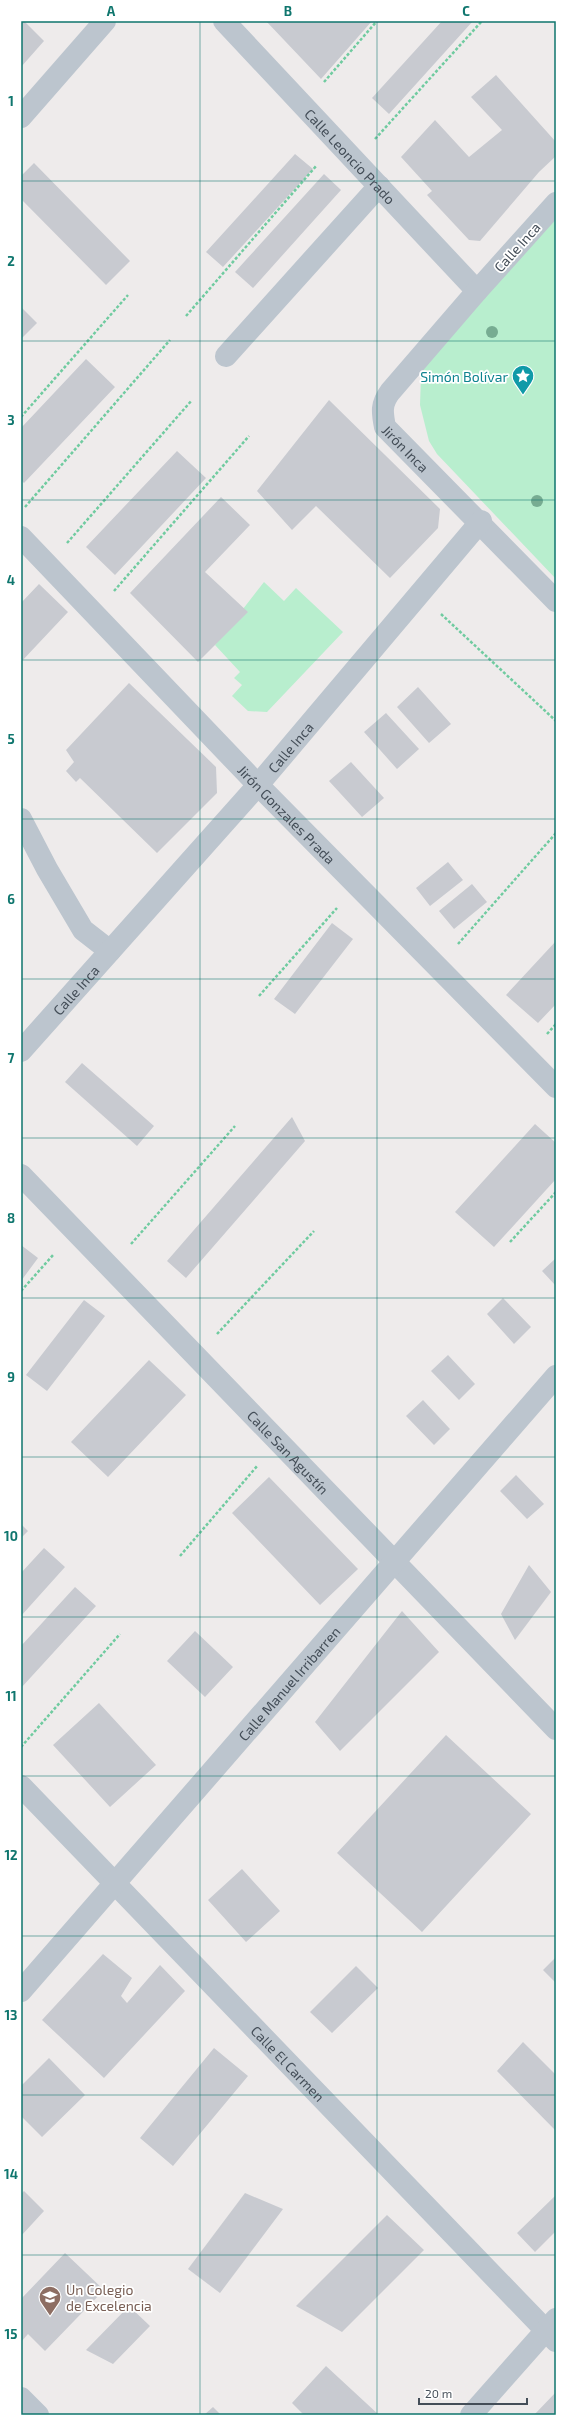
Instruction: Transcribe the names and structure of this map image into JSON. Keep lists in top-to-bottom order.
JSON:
{
  "streets": {
    "street": [
      "Calle Leoncio Prado",
      "Calle Inca",
      "Jirón Inca",
      "Jirón Gonzales Prada",
      "Calle San Agustín",
      "Calle Manuel Irribarren",
      "Calle El Carmen"
    ]
  },
  "crossings": [
    ["Calle Leoncio Prado", "Calle Inca"],
    ["Calle Leoncio Prado", "Jirón Inca"],
    ["Calle Inca", "Jirón Inca"],
    ["Calle Inca", "Jirón Gonzales Prada"],
    ["Calle San Agustín", "Calle Manuel Irribarren"],
    ["Calle Manuel Irribarren", "Calle El Carmen"]
  ],
  "places": {
    "place": ["Simón Bolívar"],
    "school or university": ["Un Colegio de Excelencia"]
  },
  "scale_bar": "20 m",
  "grid": {
    "columns": ["A", "B", "C"],
    "rows": [
      "1",
      "2",
      "3",
      "4",
      "5",
      "6",
      "7",
      "8",
      "9",
      "10",
      "11",
      "12",
      "13",
      "14",
      "15"
    ]
  }
}
